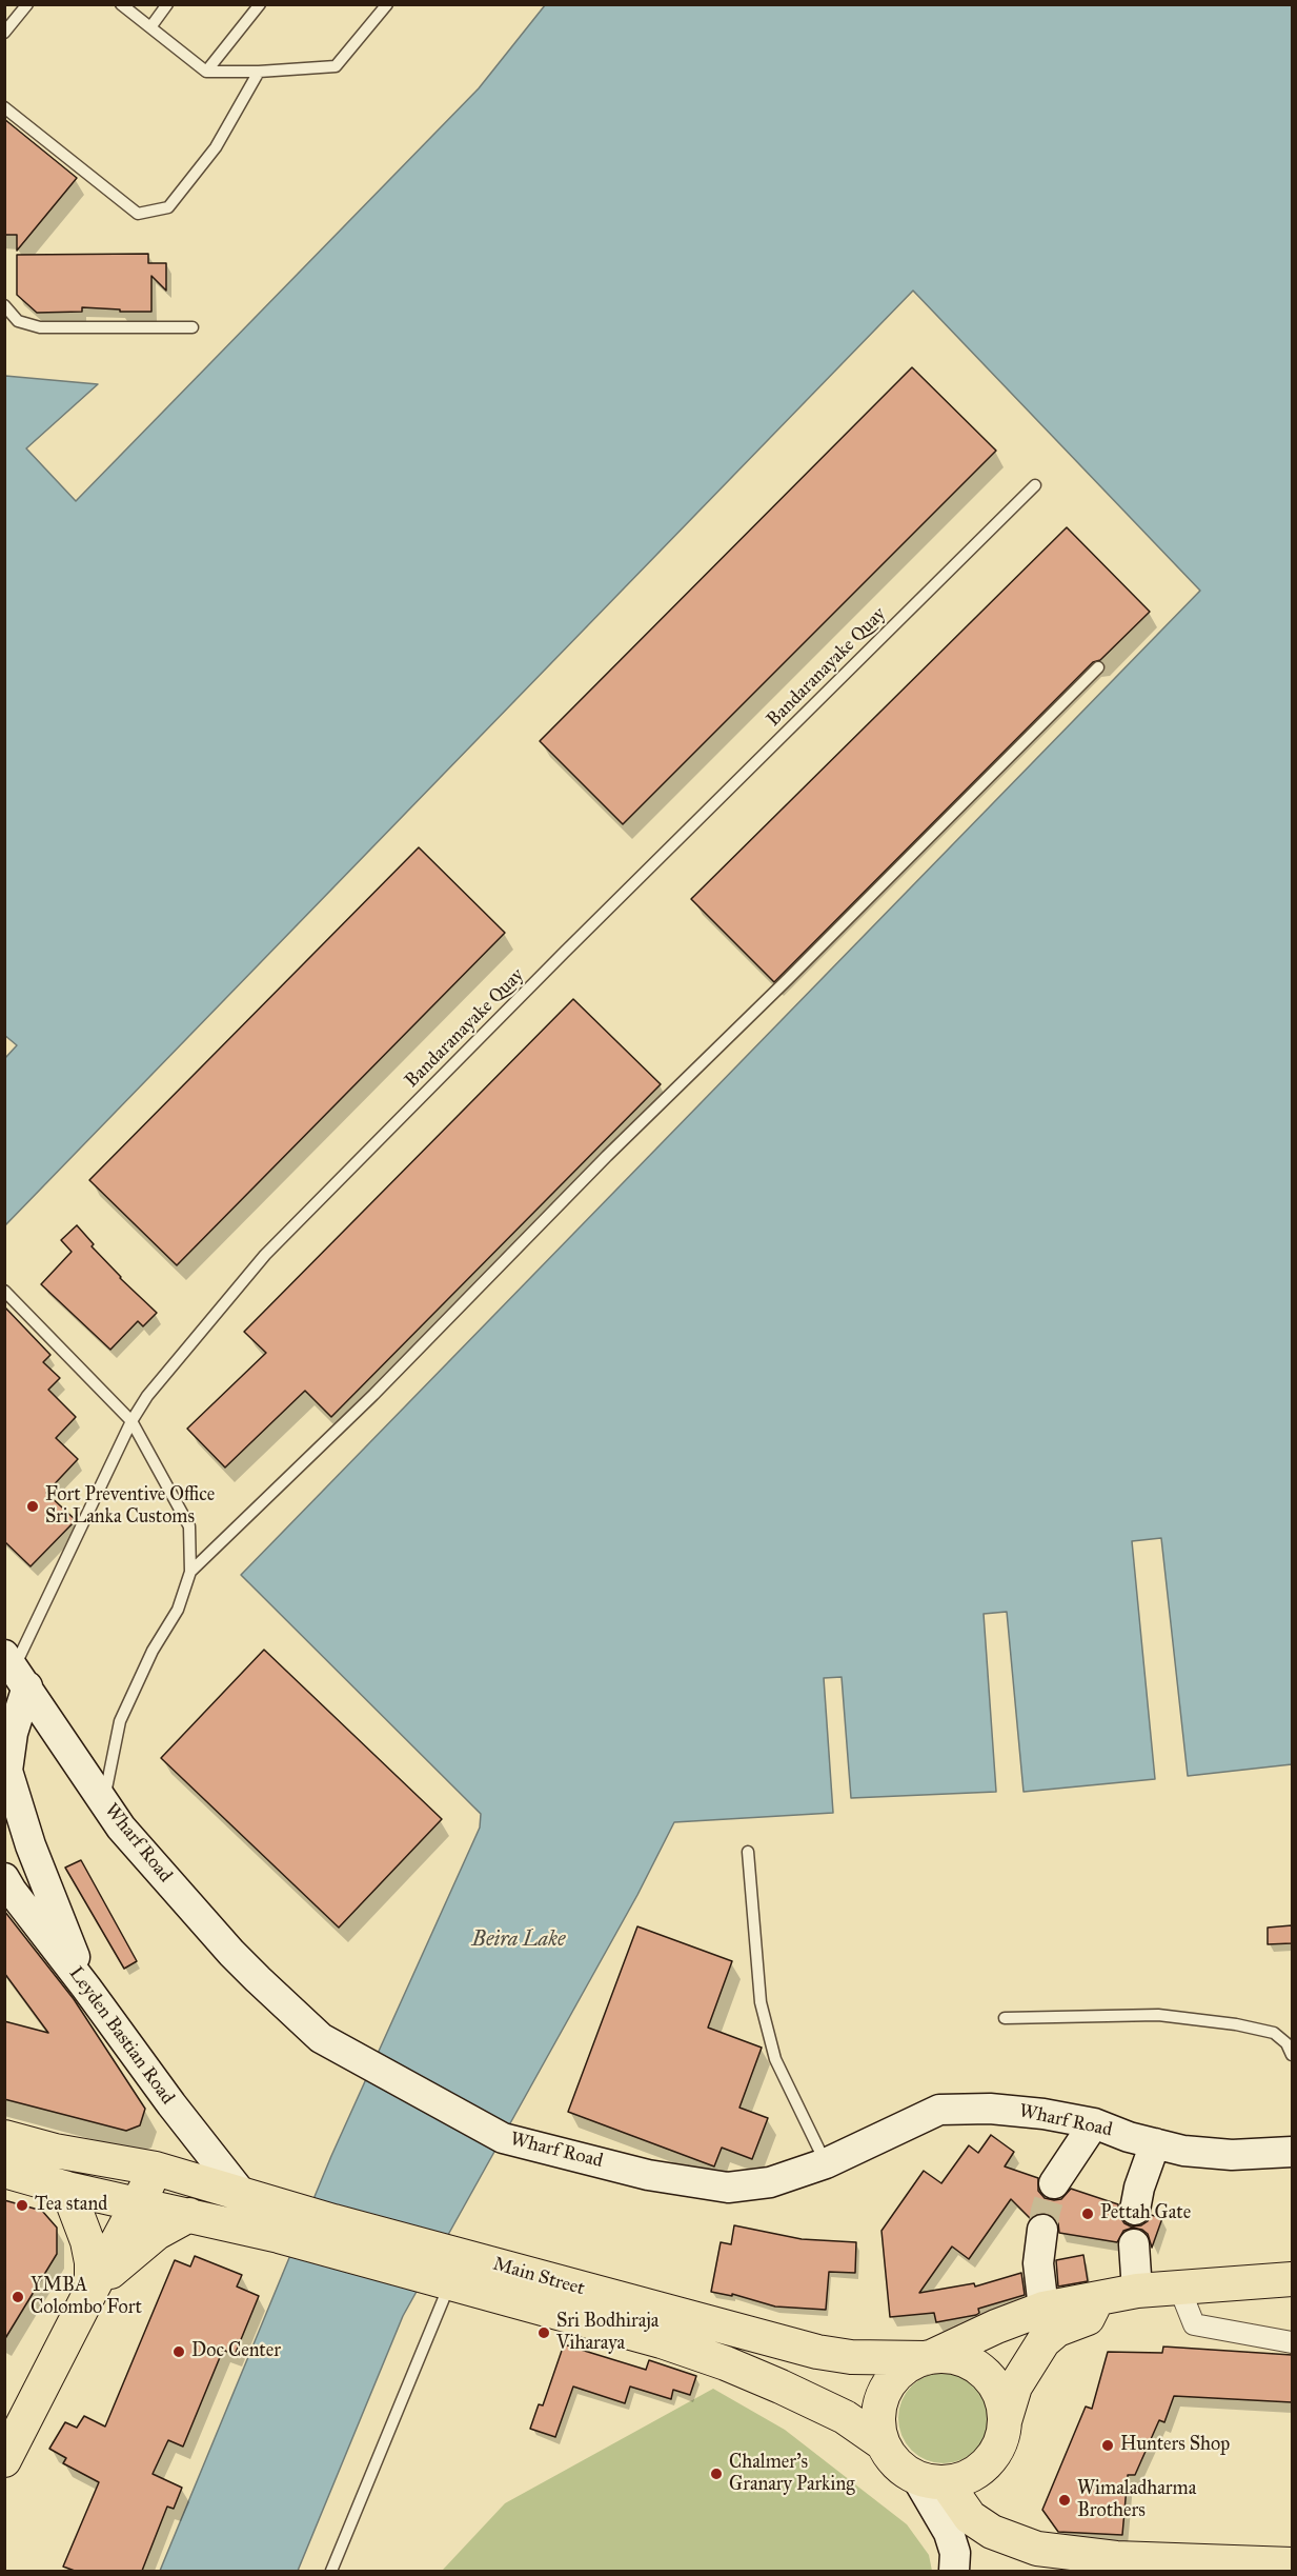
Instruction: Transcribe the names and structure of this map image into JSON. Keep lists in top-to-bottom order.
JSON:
{
  "streets": {
    "main road": ["Wharf Road", "Leyden Bastian Road", "Main Street"],
    "lane": ["Bandaranayake Quay"]
  },
  "crossings": [
    ["Bandaranayake Quay", "Wharf Road"],
    ["Leyden Bastian Road", "Main Street"]
  ],
  "water": ["Beira Lake"],
  "places": [
    "Fort Preventive Office Sri Lanka Customs",
    "Tea stand",
    "Pettah Gate",
    "YMBA Colombo Fort",
    "Sri Bodhiraja Viharaya",
    "Doc Center",
    "Hunters Shop",
    "Chalmer's Granary Parking",
    "Wimaladharma Brothers"
  ]
}
